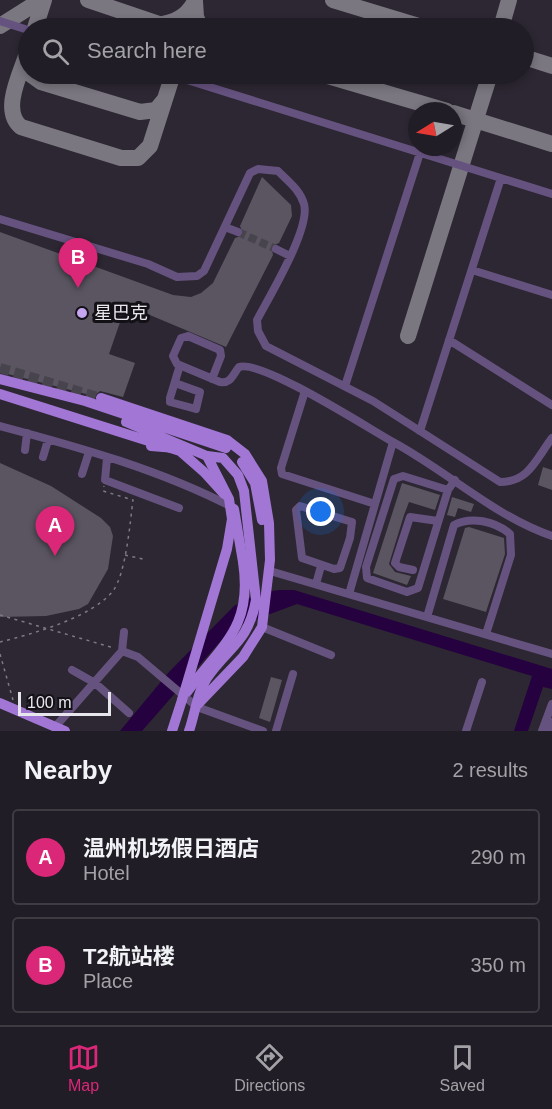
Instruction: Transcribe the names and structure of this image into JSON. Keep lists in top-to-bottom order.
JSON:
{
  "places": ["星巴克"],
  "scale_bar": "100 m",
  "north": "left",
  "page": {
    "search": "Search here",
    "pins": ["B", "A"],
    "scale": "100 m",
    "heading": ["Nearby", "2 results"],
    "list": [
      {
        "mark": "A",
        "name": "温州机场假日酒店",
        "note": "Hotel",
        "value": "290 m"
      },
      {
        "mark": "B",
        "name": "T2航站楼",
        "note": "Place",
        "value": "350 m"
      }
    ],
    "nav": ["Map", "Directions", "Saved"]
  }
}
